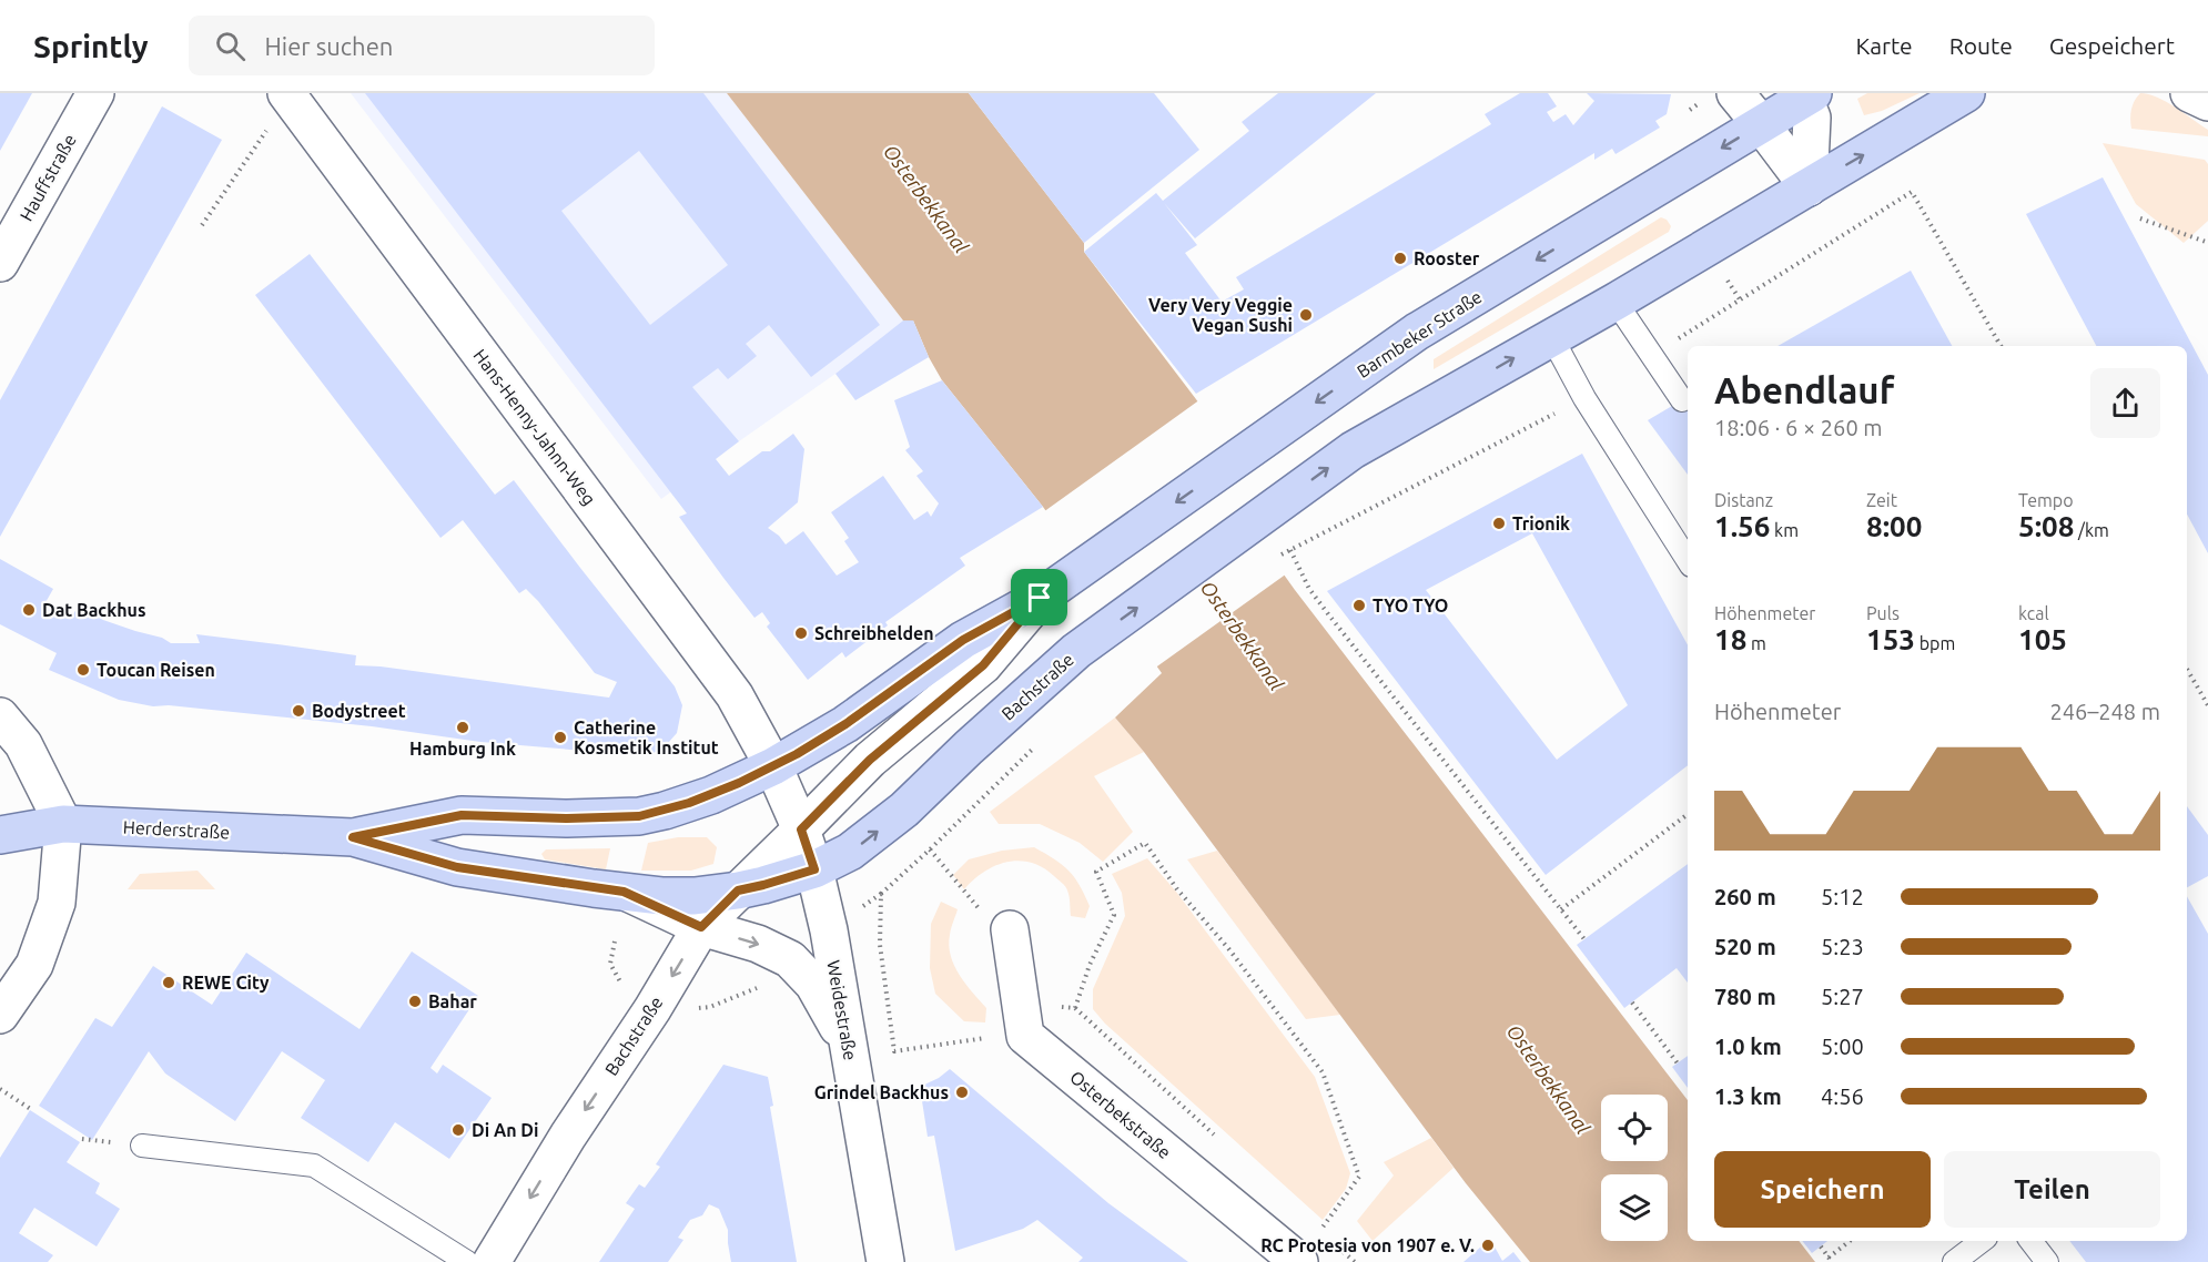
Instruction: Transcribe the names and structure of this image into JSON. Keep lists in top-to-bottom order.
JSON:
{
  "streets": {
    "main road": ["Barmbeker Straße", "Bachstraße", "Herderstraße"],
    "street": [
      "Hauffstraße",
      "Hans-Henny-Jahnn-Weg",
      "Weidestraße",
      "Osterbekstraße"
    ]
  },
  "crossings": [
    ["Barmbeker Straße", "Bachstraße"],
    ["Hans-Henny-Jahnn-Weg", "Herderstraße"],
    ["Hans-Henny-Jahnn-Weg", "Weidestraße"],
    ["Bachstraße", "Herderstraße"],
    ["Bachstraße", "Weidestraße"],
    ["Herderstraße", "Weidestraße"]
  ],
  "water": ["Osterbekkanal"],
  "places": [
    "Rooster",
    "Very Very Veggie Vegan Sushi",
    "Trionik",
    "TYO TYO",
    "Dat Backhus",
    "Schreibhelden",
    "Toucan Reisen",
    "Bodystreet",
    "Hamburg Ink",
    "Catherine Kosmetik Institut",
    "REWE City",
    "Bahar",
    "Grindel Backhus",
    "Di An Di",
    "RC Protesia von 1907 e. V."
  ],
  "page": {
    "header": "Sprintly",
    "search": "Hier suchen",
    "nav": ["Karte", "Route", "Gespeichert"],
    "heading": ["Abendlauf", "18:06 · 6 × 260 m"],
    "stats": [
      ["Distanz", "1.56 km"],
      ["Zeit", "8:00"],
      ["Tempo", "5:08 /km"],
      ["Höhenmeter", "18 m"],
      ["Puls", "153 bpm"],
      ["kcal", "105"]
    ],
    "chart": ["Höhenmeter", "246–248 m"],
    "list": [
      {
        "name": "260 m",
        "note": "5:12"
      },
      {
        "name": "520 m",
        "note": "5:23"
      },
      {
        "name": "780 m",
        "note": "5:27"
      },
      {
        "name": "1.0 km",
        "note": "5:00"
      },
      {
        "name": "1.3 km",
        "note": "4:56"
      }
    ],
    "buttons": ["Speichern", "Teilen"]
  }
}
